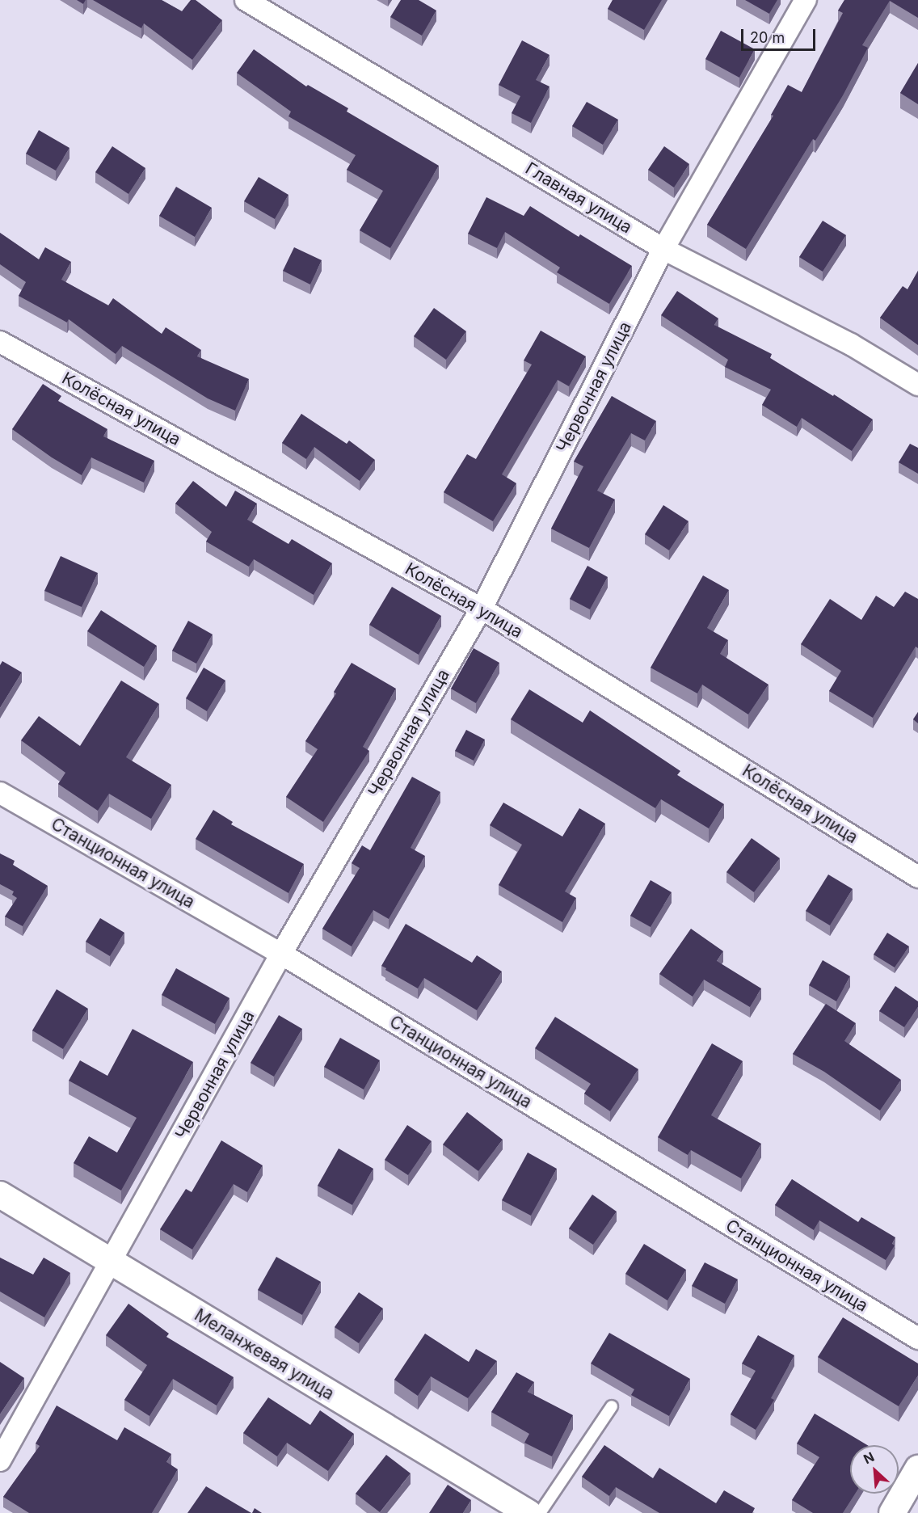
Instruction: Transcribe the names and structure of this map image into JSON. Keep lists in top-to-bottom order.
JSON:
{
  "streets": {
    "street": [
      "Главная улица",
      "Червонная улица",
      "Колёсная улица",
      "Станционная улица",
      "Меланжевая улица"
    ]
  },
  "crossings": [
    ["Главная улица", "Червонная улица"],
    ["Червонная улица", "Колёсная улица"],
    ["Червонная улица", "Станционная улица"],
    ["Червонная улица", "Меланжевая улица"]
  ],
  "scale_bar": "20 m",
  "north": "top left"
}
